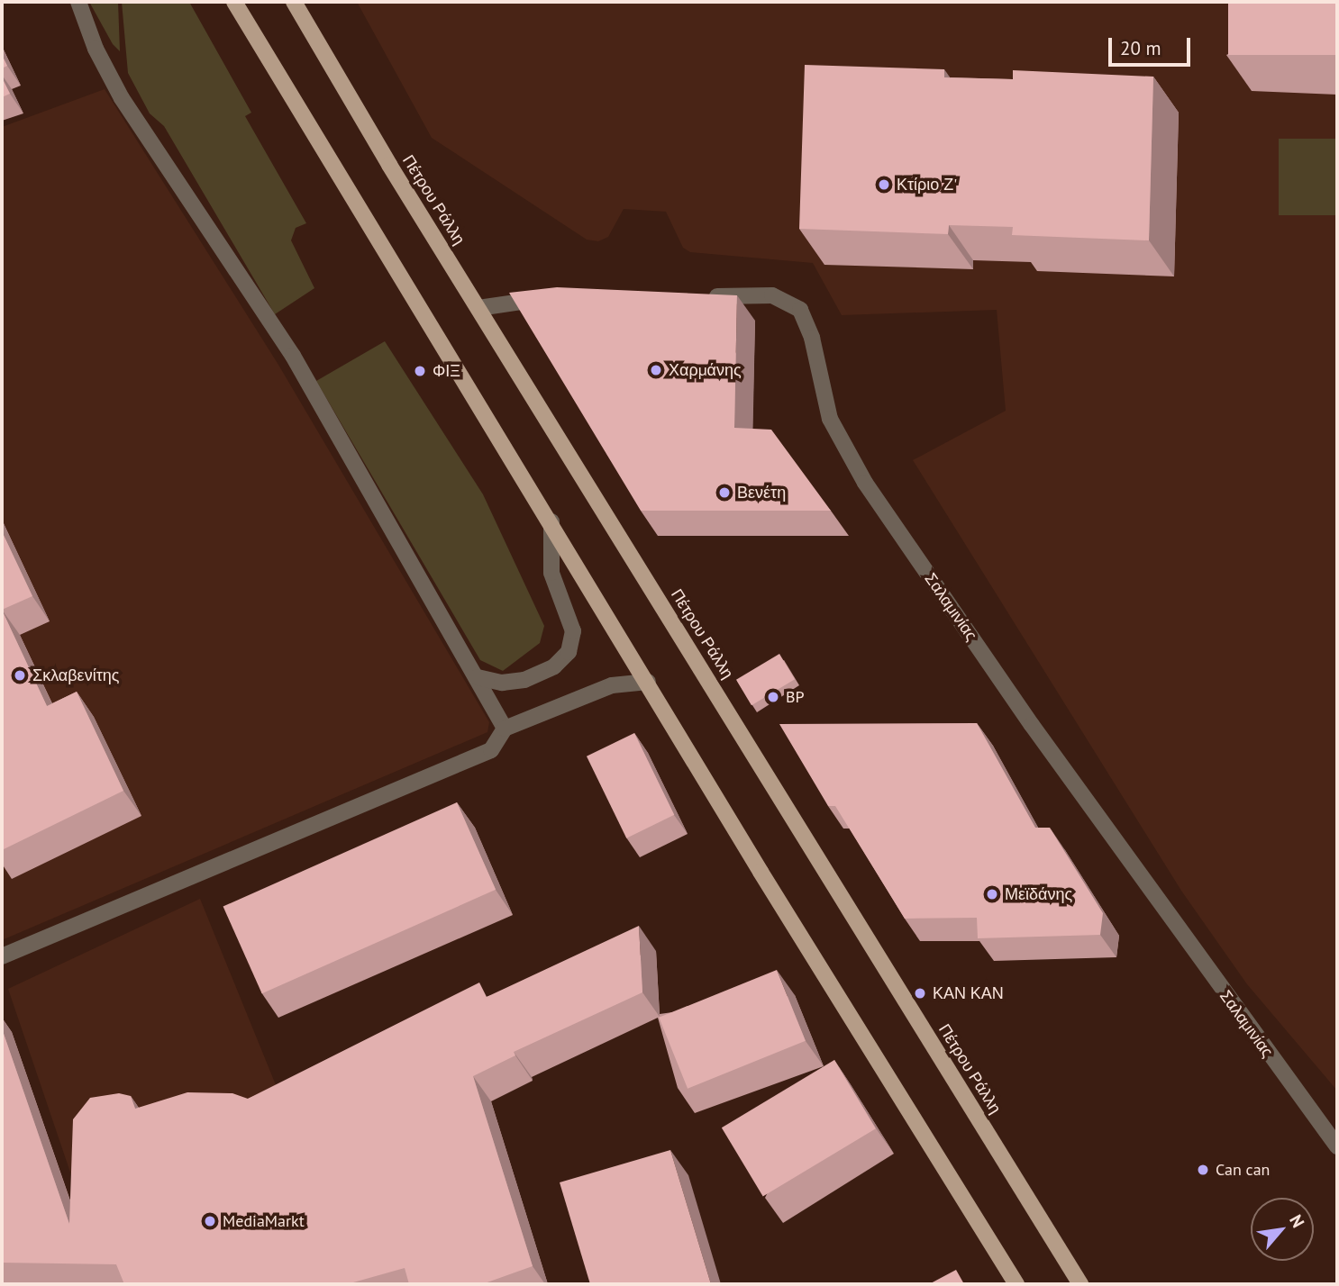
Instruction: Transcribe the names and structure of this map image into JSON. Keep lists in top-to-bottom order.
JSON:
{
  "streets": {
    "main road": ["Πέτρου Ράλλη"],
    "street": ["Σαλαμινίας"]
  },
  "places": [
    "Κτίριο Ζ'",
    "Χαρμάνης",
    "ΦΙΞ",
    "Βενέτη",
    "Σκλαβενίτης",
    "BP",
    "Μεϊδάνης",
    "ΚΑΝ ΚΑΝ",
    "Can can",
    "MediaMarkt"
  ],
  "scale_bar": "20 m",
  "north": "top right"
}
